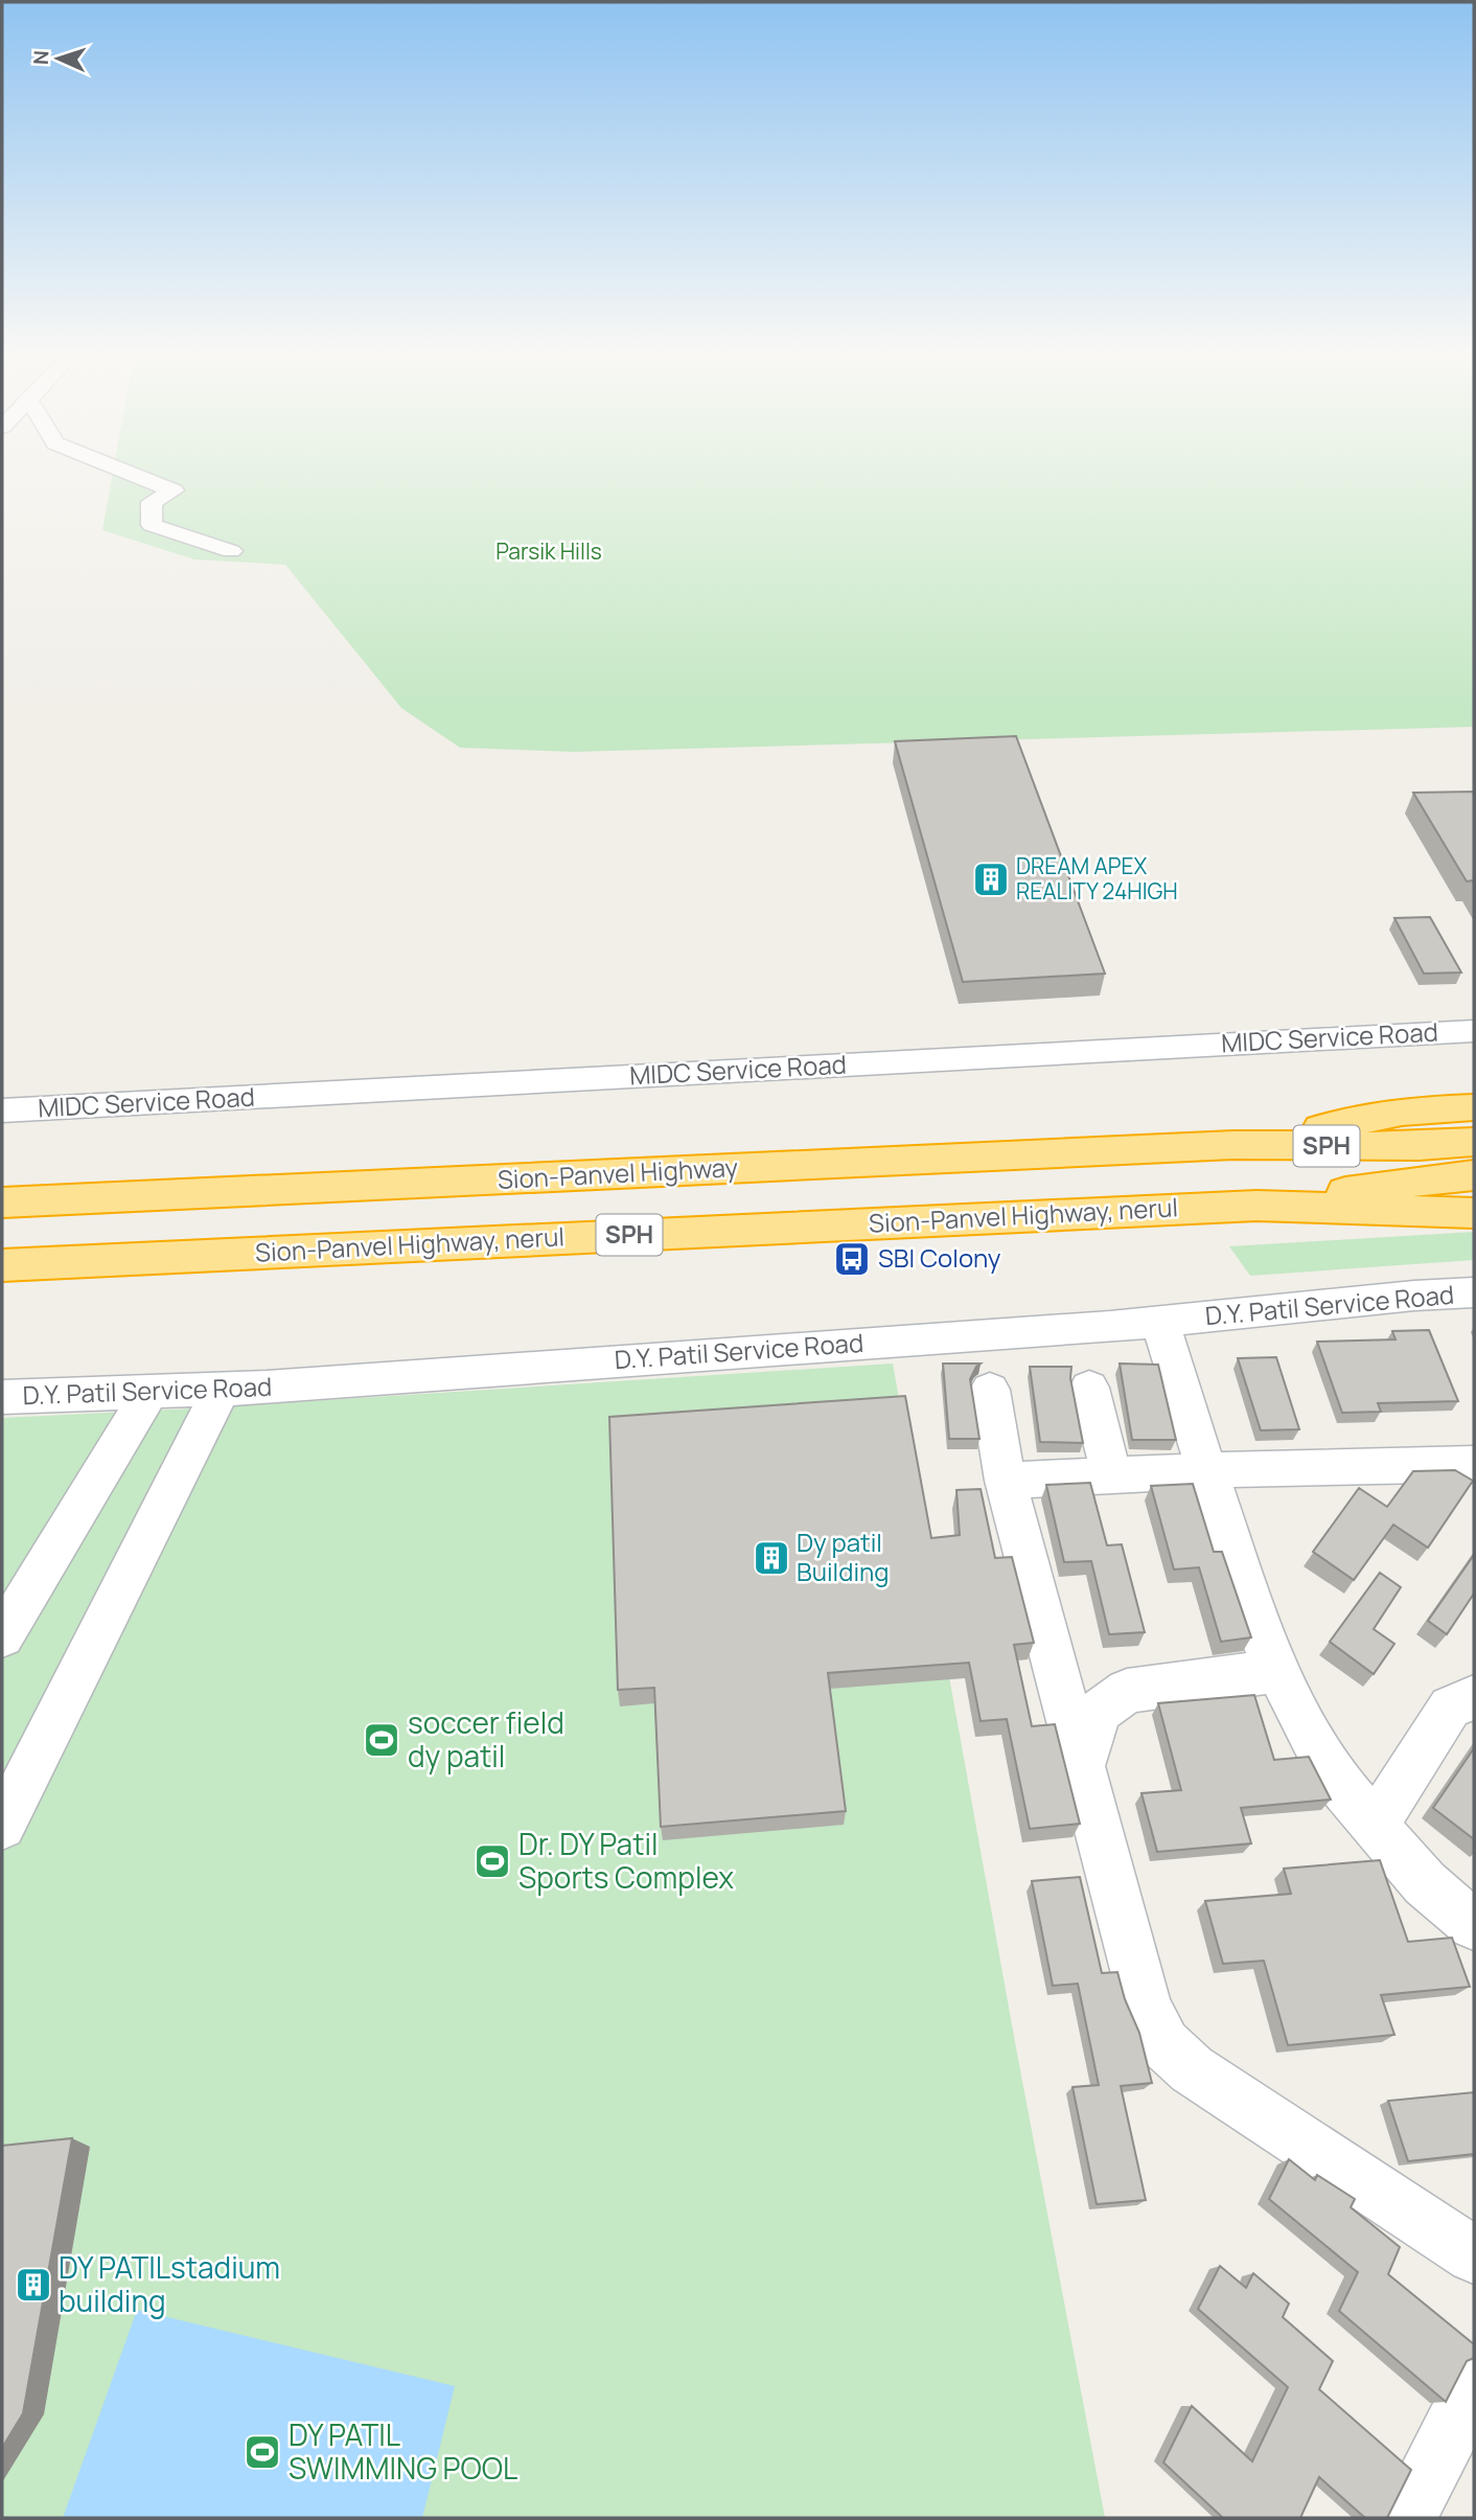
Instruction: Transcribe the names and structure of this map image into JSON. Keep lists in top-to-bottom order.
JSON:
{
  "streets": {
    "highway": ["SPH", "Sion-Panvel Highway", "Sion-Panvel Highway, nerul"],
    "street": ["MIDC Service Road", "D.Y. Patil Service Road"]
  },
  "crossings": [
    ["SPH", "Sion-Panvel Highway"],
    ["SPH", "Sion-Panvel Highway, nerul"]
  ],
  "parks": ["Parsik Hills"],
  "places": {
    "building": ["DREAM APEX REALITY 24HIGH", "Dy patil Building", "DY PATILstadium building"],
    "bus stop": ["SBI Colony"],
    "sports": ["soccer field dy patil", "Dr. DY Patil Sports Complex", "DY PATIL SWIMMING POOL"]
  },
  "north": "left"
}
